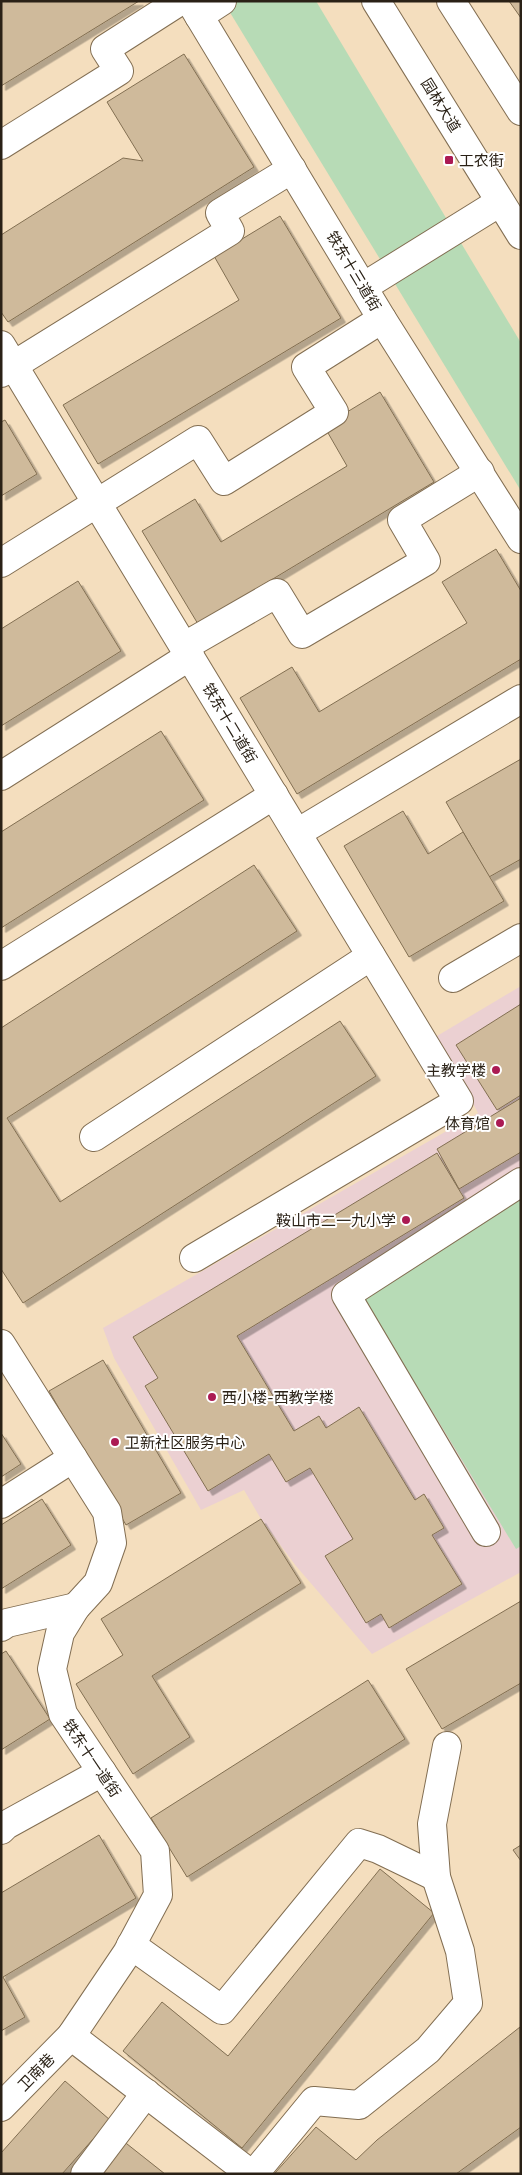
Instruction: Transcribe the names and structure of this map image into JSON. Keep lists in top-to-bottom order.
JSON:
{
  "streets": {
    "street": [
      "园林大道",
      "铁东十三道街",
      "铁东十二道街",
      "铁东十一道街",
      "卫南巷"
    ]
  },
  "crossings": [
    ["铁东十一道街", "卫南巷"]
  ],
  "places": {
    "transit": ["工农街"],
    "other": [
      "主教学楼",
      "体育馆",
      "鞍山市二一九小学",
      "西小楼-西教学楼",
      "卫新社区服务中心"
    ]
  }
}
